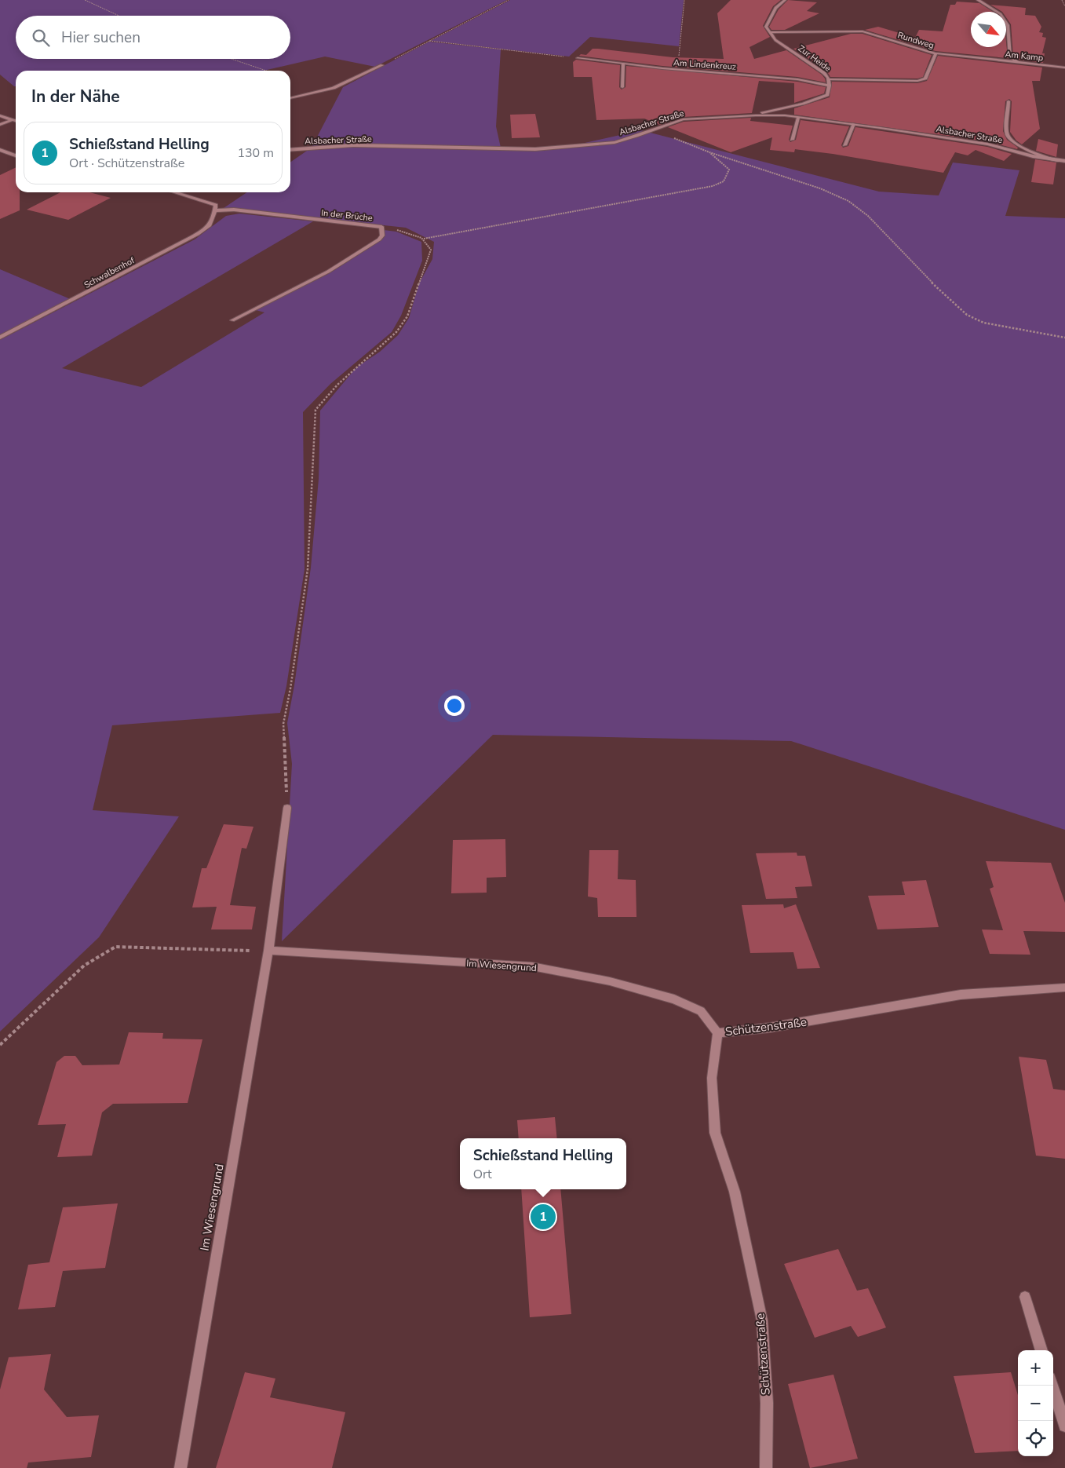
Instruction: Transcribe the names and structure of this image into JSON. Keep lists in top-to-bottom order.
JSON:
{
  "streets": {
    "street": [
      "Rundweg",
      "Am Kamp",
      "Zur Heide",
      "Am Lindenkreuz",
      "Alsbacher Straße",
      "In der Brüche",
      "Schwalbenhof",
      "Im Wiesengrund",
      "Schützenstraße"
    ]
  },
  "crossings": [
    ["Rundweg", "Am Kamp"],
    ["Rundweg", "Zur Heide"],
    ["Zur Heide", "Am Lindenkreuz"],
    ["Zur Heide", "Alsbacher Straße"],
    ["In der Brüche", "Schwalbenhof"],
    ["Im Wiesengrund", "Schützenstraße"]
  ],
  "north": "bottom right",
  "page": {
    "search": "Hier suchen",
    "heading": "In der Nähe",
    "list": [
      {
        "mark": "1",
        "name": "Schießstand Helling",
        "note": "Ort · Schützenstraße",
        "value": "130 m"
      }
    ],
    "popup": ["Schießstand Helling", "Ort"],
    "pins": "1",
    "map_buttons": ["+", "−"]
  }
}
